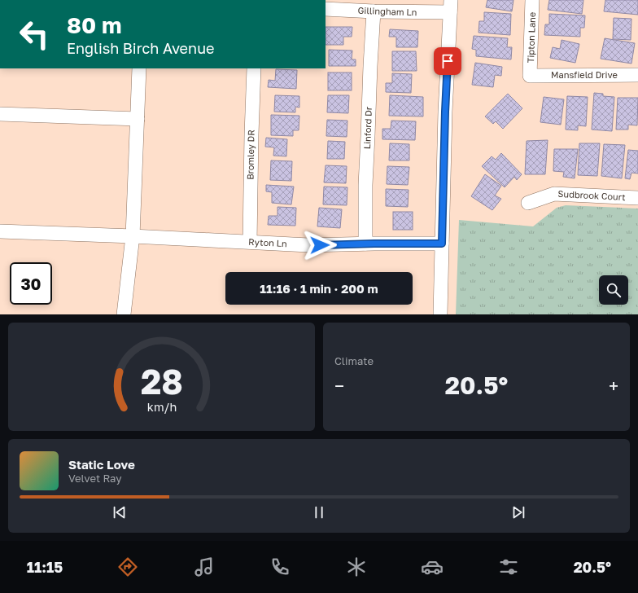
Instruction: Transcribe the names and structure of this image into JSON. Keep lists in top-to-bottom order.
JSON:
{
  "streets": {
    "street": [
      "Gillingham Ln",
      "Tipton Lane",
      "Mansfield Drive",
      "Linford Dr",
      "Bromley DR",
      "Sudbrook Court",
      "Ryton Ln"
    ]
  },
  "crossings": [
    ["Gillingham Ln", "Linford Dr"],
    ["Tipton Lane", "Mansfield Drive"],
    ["Linford Dr", "Ryton Ln"],
    ["Bromley DR", "Ryton Ln"]
  ],
  "page": {
    "turn": ["80 m", "English Birch Avenue"],
    "limit": "30",
    "trip": "11:16 · 1 min · 200 m",
    "tile": "Climate",
    "heat": ["−", "20.5°", "+"],
    "song": ["Static Love", "Velvet Ray"],
    "tabs": ["11:15", "20.5°"],
    "gauge": ["28", "km/h"]
  }
}
